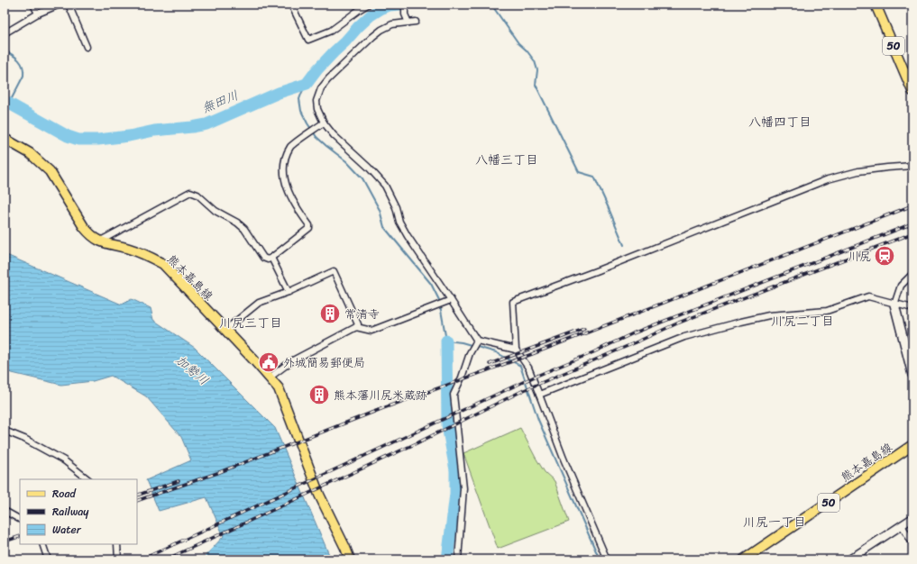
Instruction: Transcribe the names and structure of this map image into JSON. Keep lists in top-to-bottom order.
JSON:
{
  "streets": {
    "main road": ["50", "熊本嘉島線"]
  },
  "districts": [
    "八幡四丁目",
    "八幡三丁目",
    "川尻二丁目",
    "川尻三丁目",
    "川尻一丁目"
  ],
  "water": ["無田川", "加勢川"],
  "places": {
    "station": ["川尻"],
    "building": ["常清寺", "熊本藩川尻米蔵跡"],
    "public building": ["外城簡易郵便局"]
  },
  "legend": ["Road", "Railway", "Water"]
}
